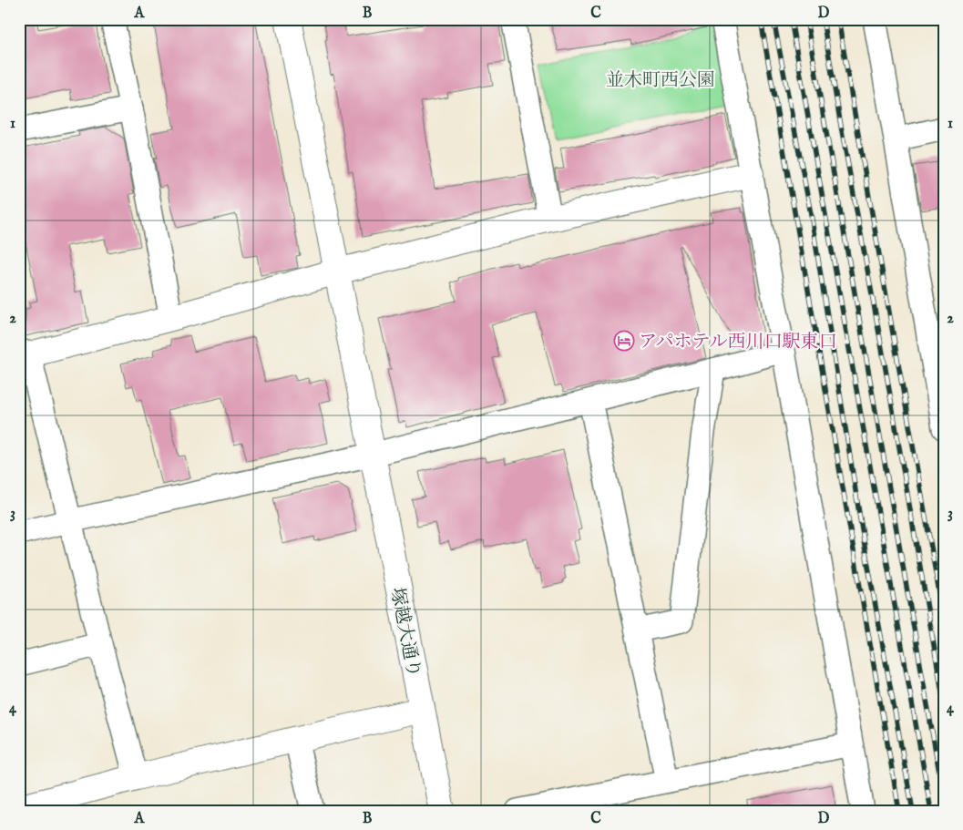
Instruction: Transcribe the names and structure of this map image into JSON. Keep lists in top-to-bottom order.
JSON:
{
  "streets": {
    "street": ["塚越大通り"]
  },
  "parks": ["並木町西公園"],
  "places": {
    "hotel": ["アパホテル西川口駅東口"]
  },
  "grid": {
    "columns": [
      "A",
      "B",
      "C",
      "D"
    ],
    "rows": [
      "1",
      "2",
      "3",
      "4"
    ]
  }
}
